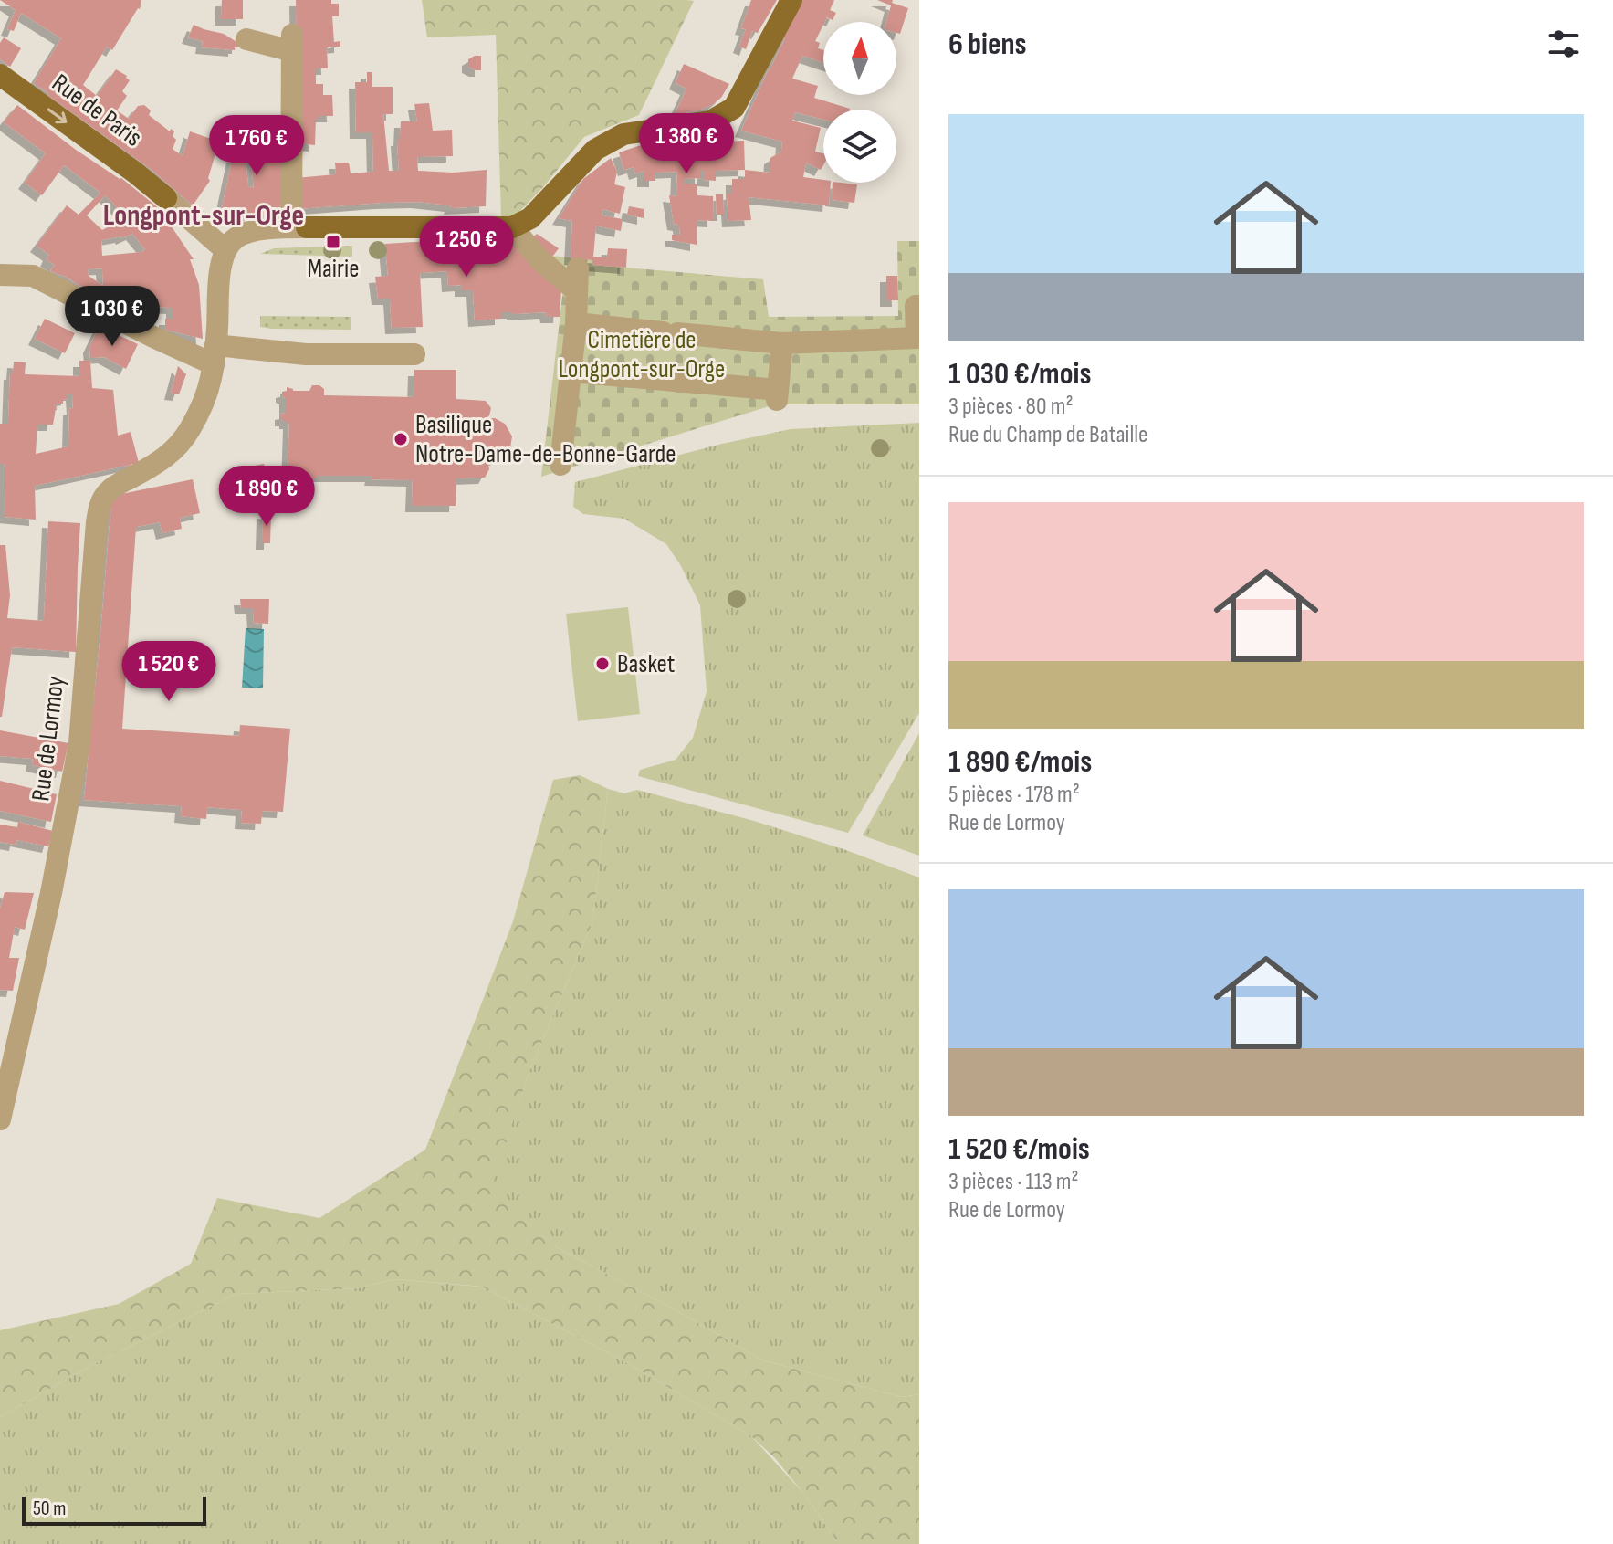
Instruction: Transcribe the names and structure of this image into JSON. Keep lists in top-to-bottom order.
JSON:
{
  "streets": {
    "main road": ["Rue de Paris"],
    "street": ["Rue de Lormoy"]
  },
  "crossings": [
    ["Rue de Paris", "Rue de Lormoy"]
  ],
  "one_way": ["Rue de Paris"],
  "districts": ["Longpont-sur-Orge"],
  "parks": ["Cimetière de Longpont-sur-Orge"],
  "places": {
    "transit": ["Mairie"],
    "other": ["Basilique Notre-Dame-de-Bonne-Garde", "Basket"]
  },
  "scale_bar": "50 m",
  "north": "top",
  "page": {
    "heading": "6 biens",
    "list": [
      {
        "name": "1 030 €/mois",
        "note": "3 pièces · 80 m² · Rue du Champ de Bataille"
      },
      {
        "name": "1 890 €/mois",
        "note": "5 pièces · 178 m² · Rue de Lormoy"
      },
      {
        "name": "1 520 €/mois",
        "note": "3 pièces · 113 m² · Rue de Lormoy"
      }
    ],
    "price": [
      "1 380 €",
      "1 760 €",
      "1 250 €",
      "1 030 €",
      "1 890 €",
      "1 520 €"
    ],
    "scale": "50 m"
  }
}
